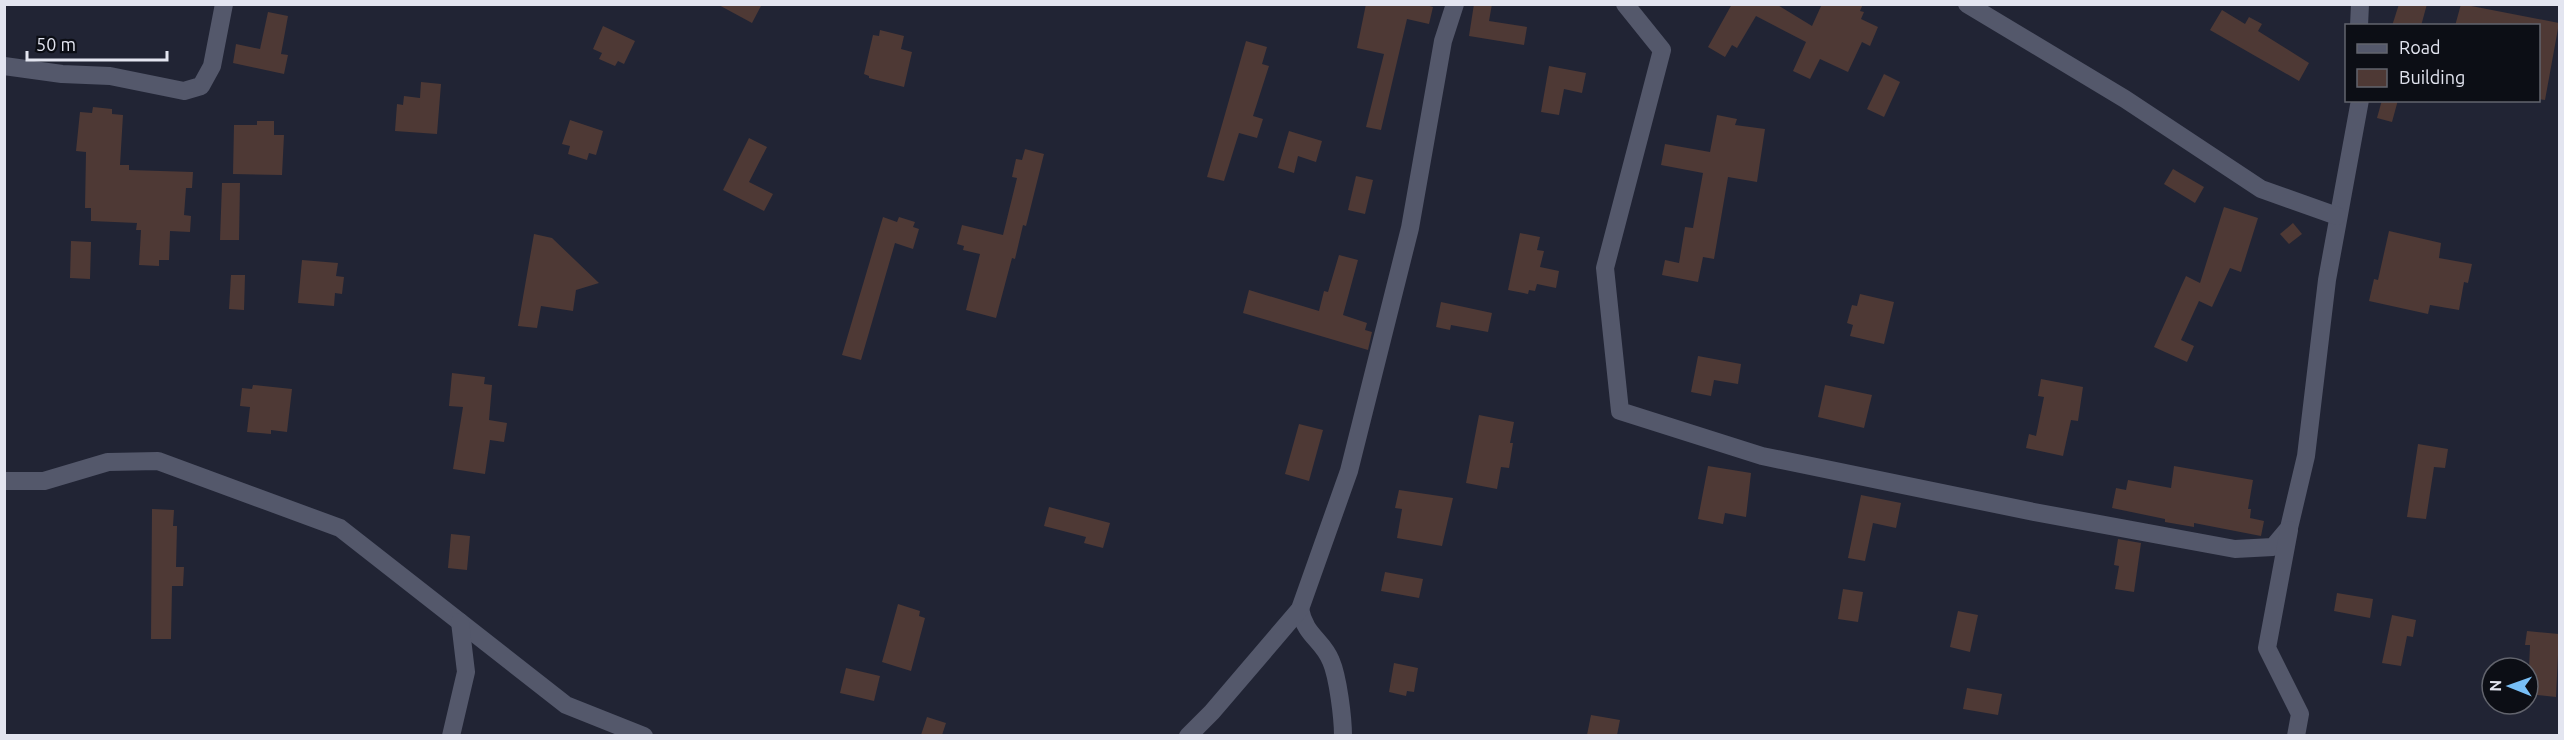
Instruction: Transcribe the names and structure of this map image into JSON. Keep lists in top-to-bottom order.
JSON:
{
  "legend": ["Road", "Building"],
  "scale_bar": "50 m",
  "north": "left"
}
